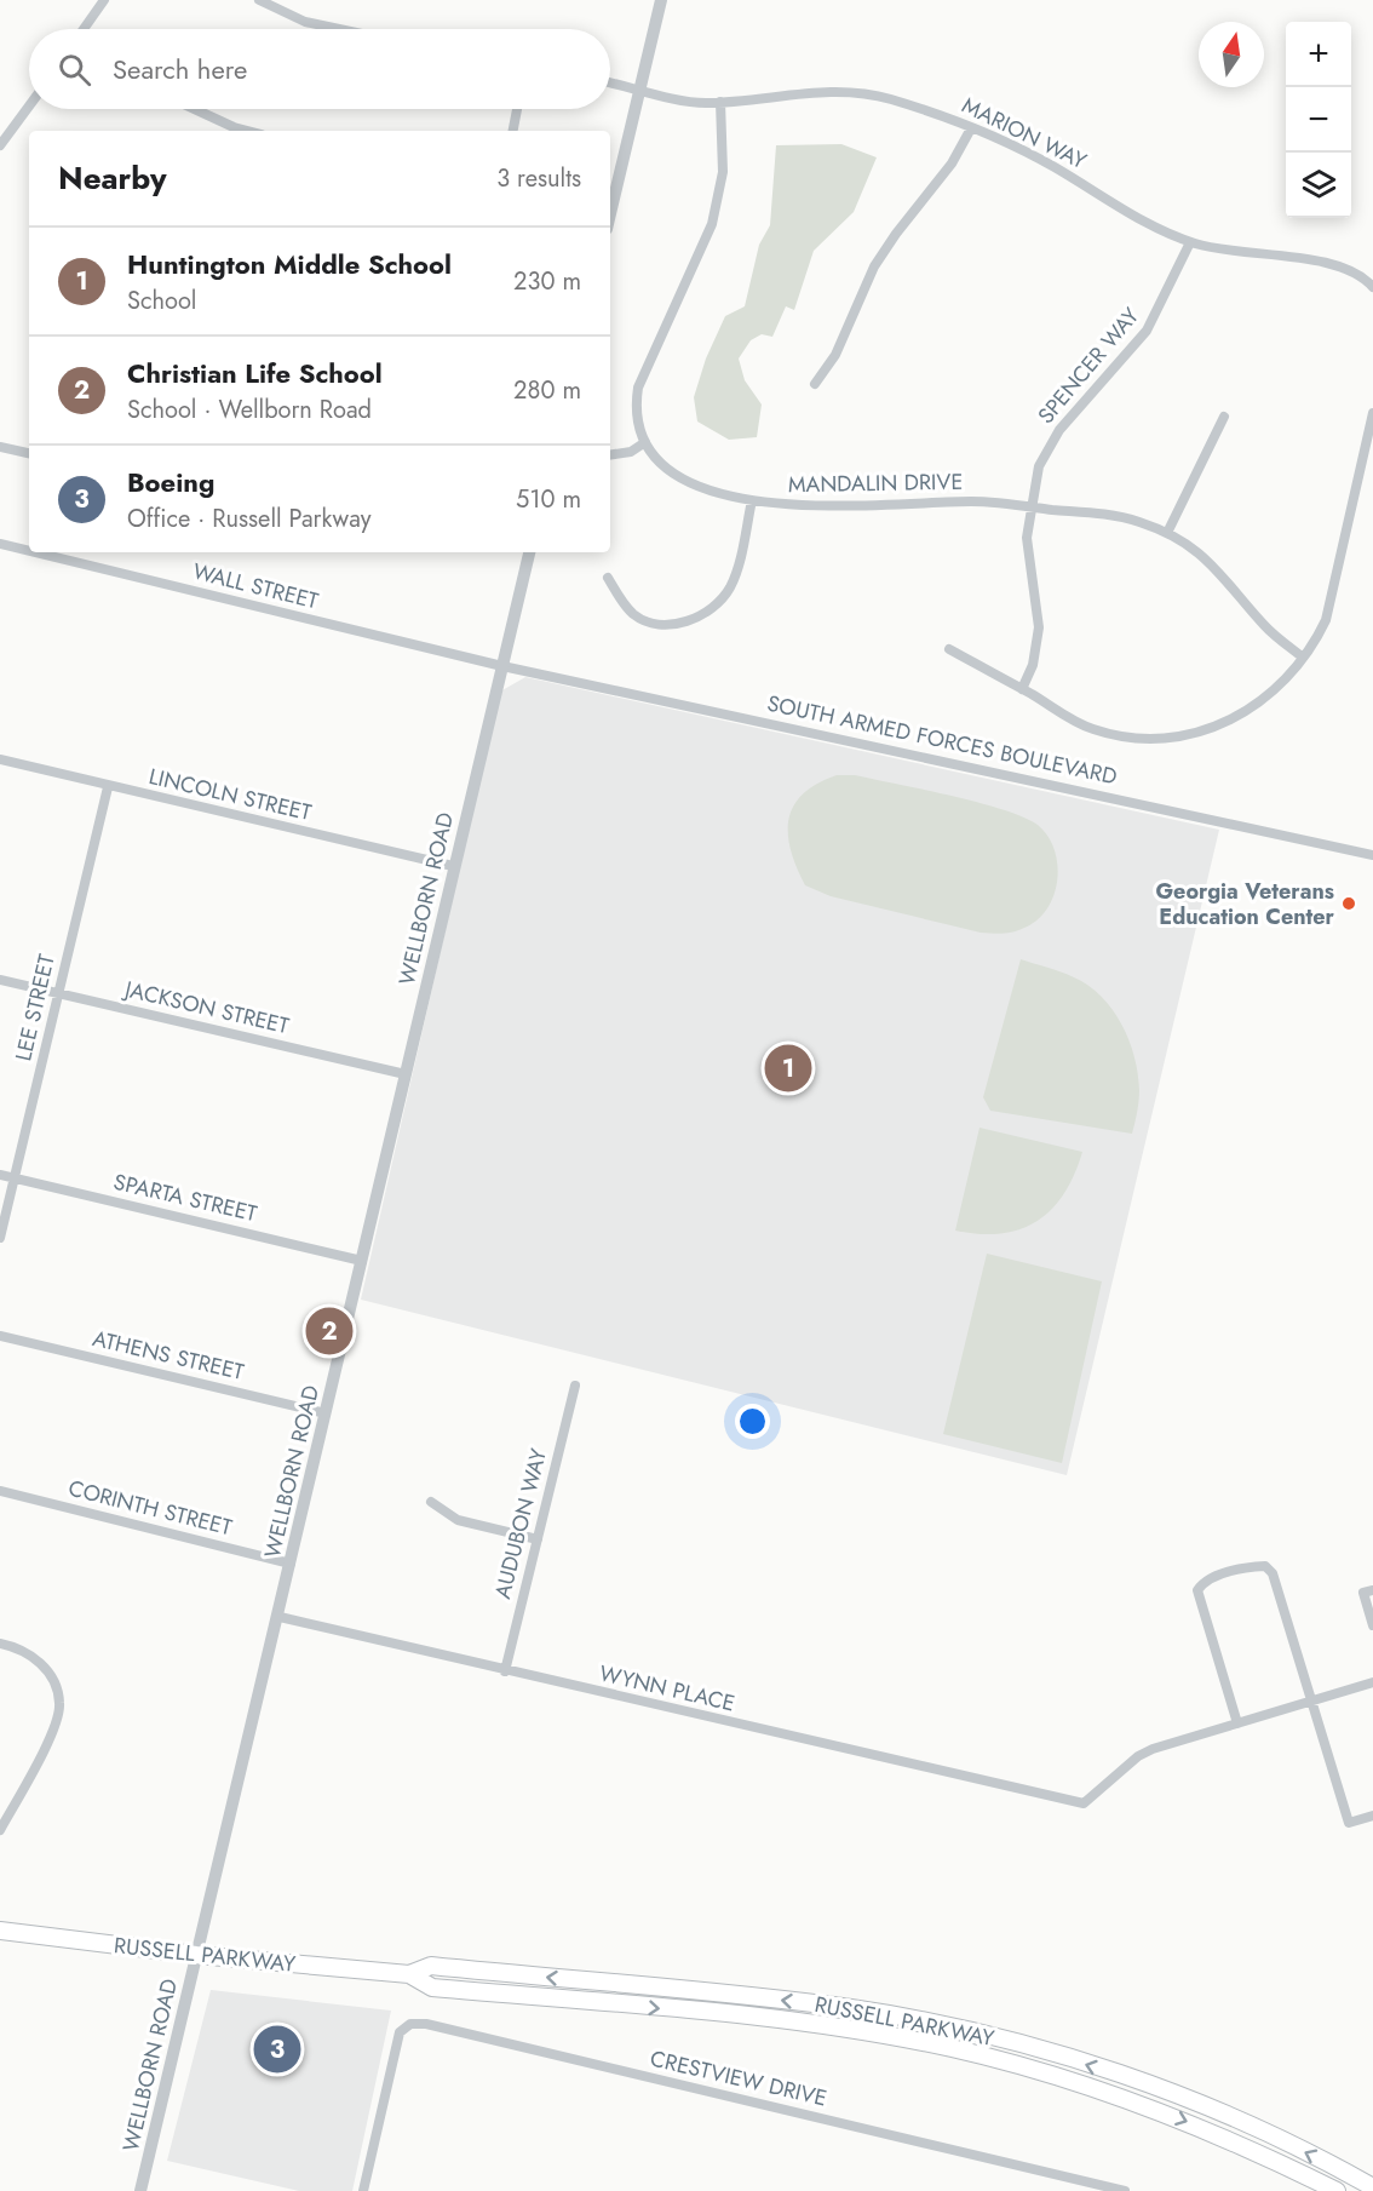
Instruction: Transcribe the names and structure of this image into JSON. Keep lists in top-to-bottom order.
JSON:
{
  "streets": {
    "main road": ["RUSSELL PARKWAY"],
    "street": [
      "MARION WAY",
      "SPENCER WAY",
      "MANDALIN DRIVE",
      "WALL STREET",
      "SOUTH ARMED FORCES BOULEVARD",
      "LINCOLN STREET",
      "WELLBORN ROAD",
      "LEE STREET",
      "JACKSON STREET",
      "SPARTA STREET",
      "ATHENS STREET",
      "CORINTH STREET",
      "AUDUBON WAY",
      "WYNN PLACE",
      "CRESTVIEW DRIVE"
    ]
  },
  "crossings": [
    ["MARION WAY", "SPENCER WAY"],
    ["MARION WAY", "MANDALIN DRIVE"],
    ["SPENCER WAY", "MANDALIN DRIVE"],
    ["WALL STREET", "SOUTH ARMED FORCES BOULEVARD"],
    ["WALL STREET", "WELLBORN ROAD"],
    ["SOUTH ARMED FORCES BOULEVARD", "WELLBORN ROAD"],
    ["LINCOLN STREET", "WELLBORN ROAD"],
    ["LINCOLN STREET", "LEE STREET"],
    ["WELLBORN ROAD", "JACKSON STREET"],
    ["WELLBORN ROAD", "SPARTA STREET"],
    ["WELLBORN ROAD", "ATHENS STREET"],
    ["WELLBORN ROAD", "CORINTH STREET"],
    ["WELLBORN ROAD", "WYNN PLACE"],
    ["WELLBORN ROAD", "RUSSELL PARKWAY"],
    ["LEE STREET", "JACKSON STREET"],
    ["LEE STREET", "SPARTA STREET"],
    ["AUDUBON WAY", "WYNN PLACE"]
  ],
  "places": ["Georgia Veterans Education Center"],
  "north": "top",
  "page": {
    "map_buttons": ["+", "−"],
    "search": "Search here",
    "heading": ["Nearby", "3 results"],
    "list": [
      {
        "mark": "1",
        "name": "Huntington Middle School",
        "note": "School",
        "value": "230 m"
      },
      {
        "mark": "2",
        "name": "Christian Life School",
        "note": "School · Wellborn Road",
        "value": "280 m"
      },
      {
        "mark": "3",
        "name": "Boeing",
        "note": "Office · Russell Parkway",
        "value": "510 m"
      }
    ],
    "pins": ["1", "2", "3"]
  }
}
